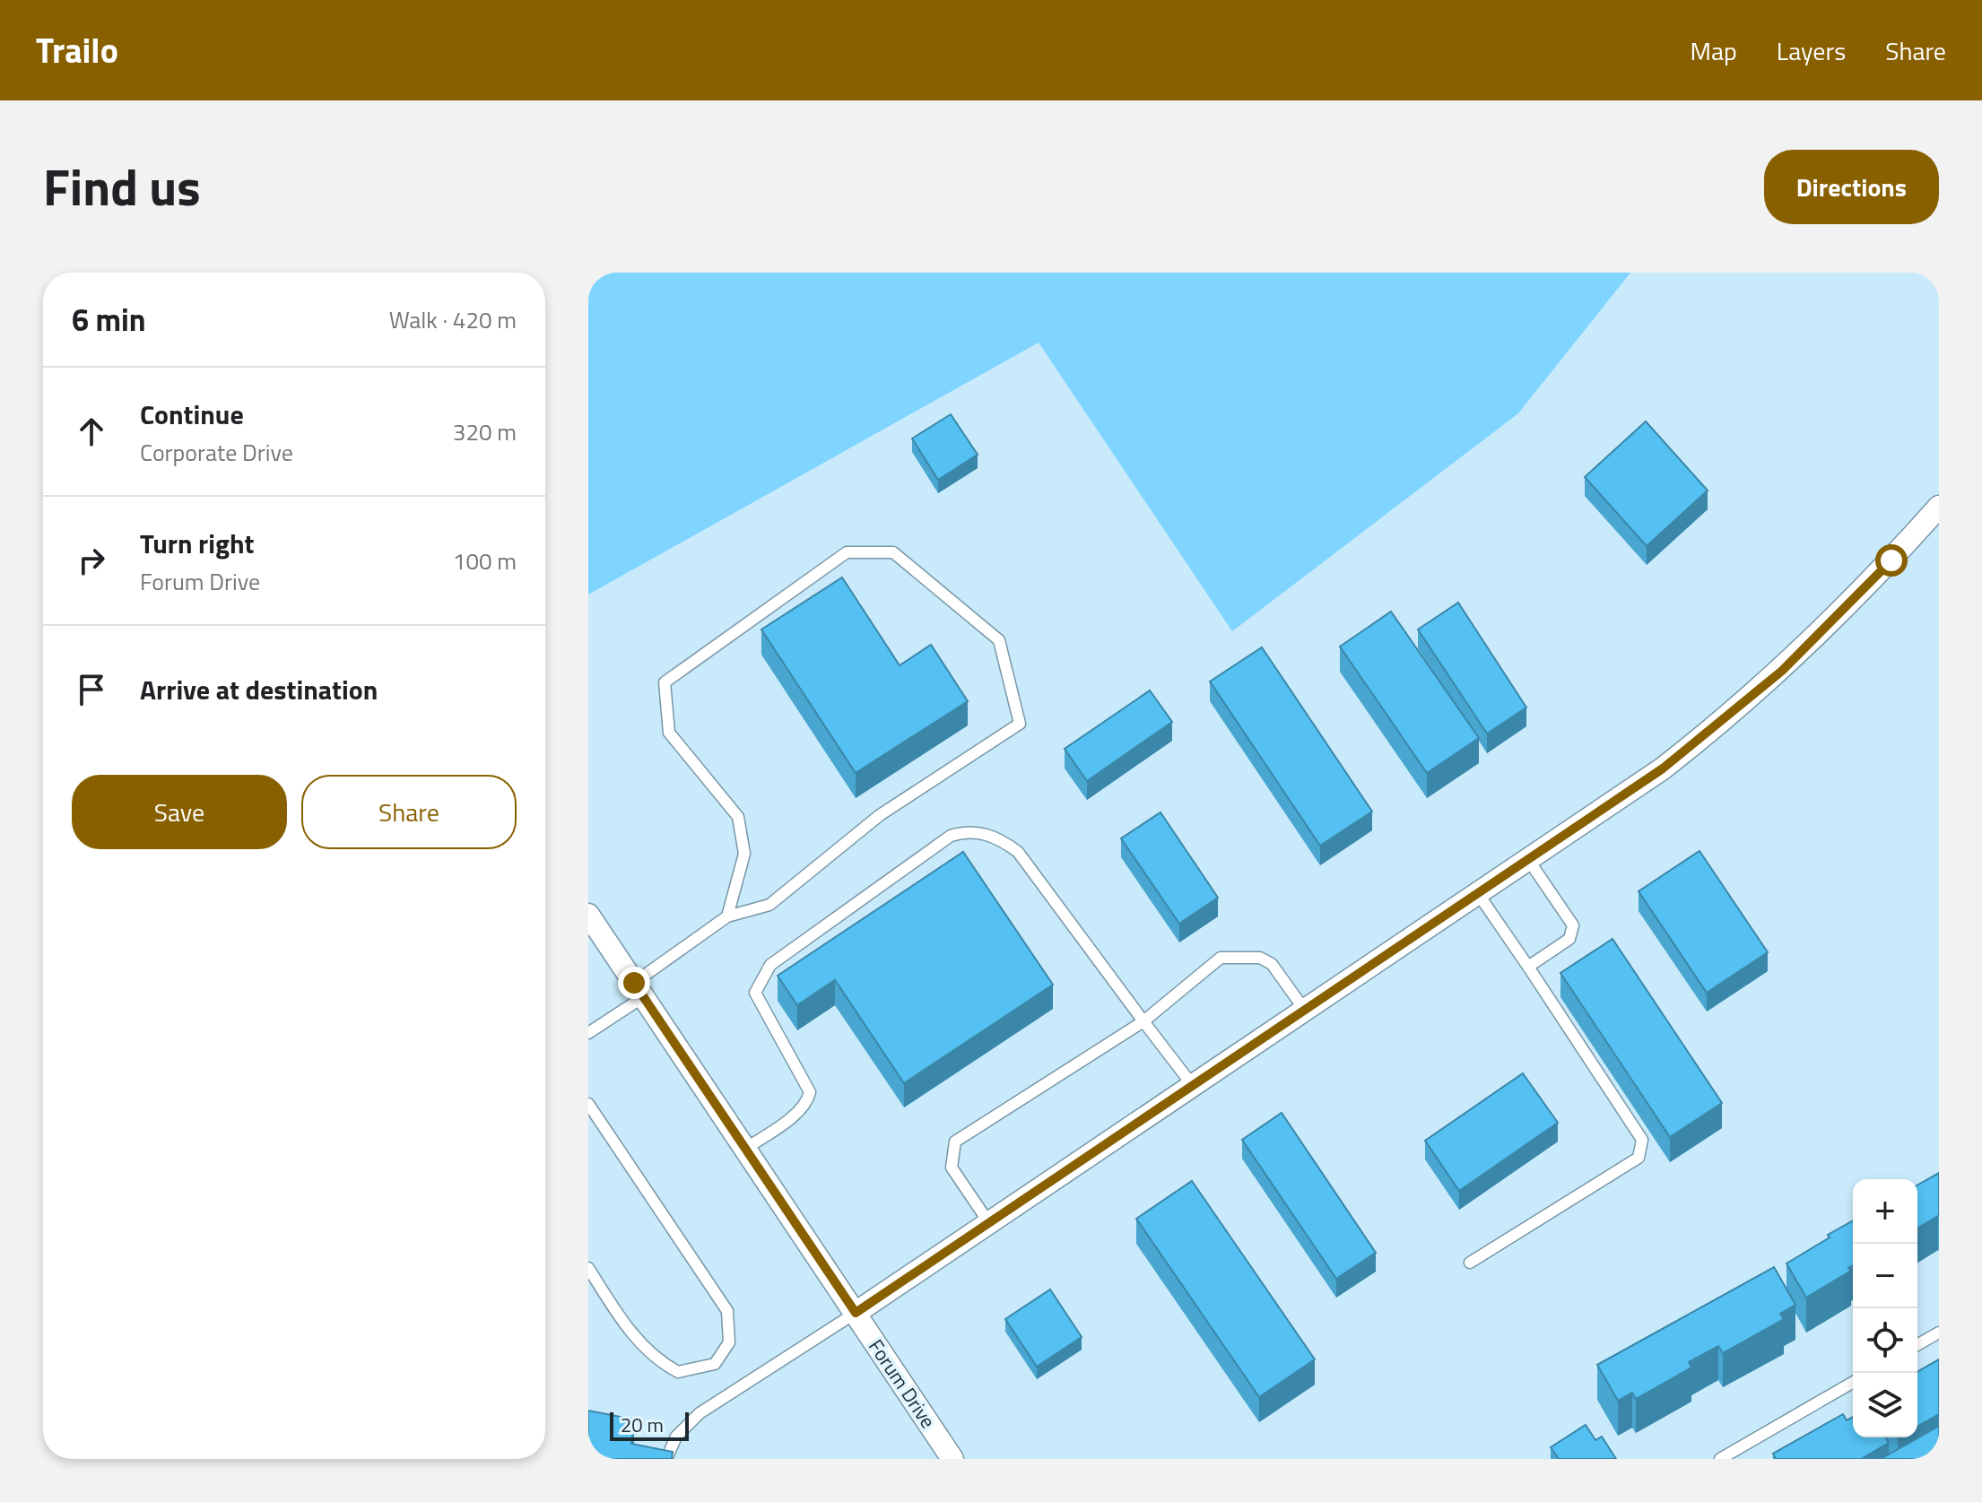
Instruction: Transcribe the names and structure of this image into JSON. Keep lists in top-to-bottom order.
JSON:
{
  "streets": {
    "street": ["Forum Drive"]
  },
  "scale_bar": "20 m",
  "page": {
    "header": "Trailo",
    "nav": ["Map", "Layers", "Share"],
    "title": "Find us",
    "buttons": [
      "Directions",
      ["Save", "Share"]
    ],
    "heading": ["6 min", "Walk · 420 m"],
    "list": [
      ["Continue", "Corporate Drive", "320 m"],
      ["Turn right", "Forum Drive", "100 m"],
      "Arrive at destination"
    ],
    "map_buttons": ["+", "−"],
    "scale": "20 m"
  }
}
